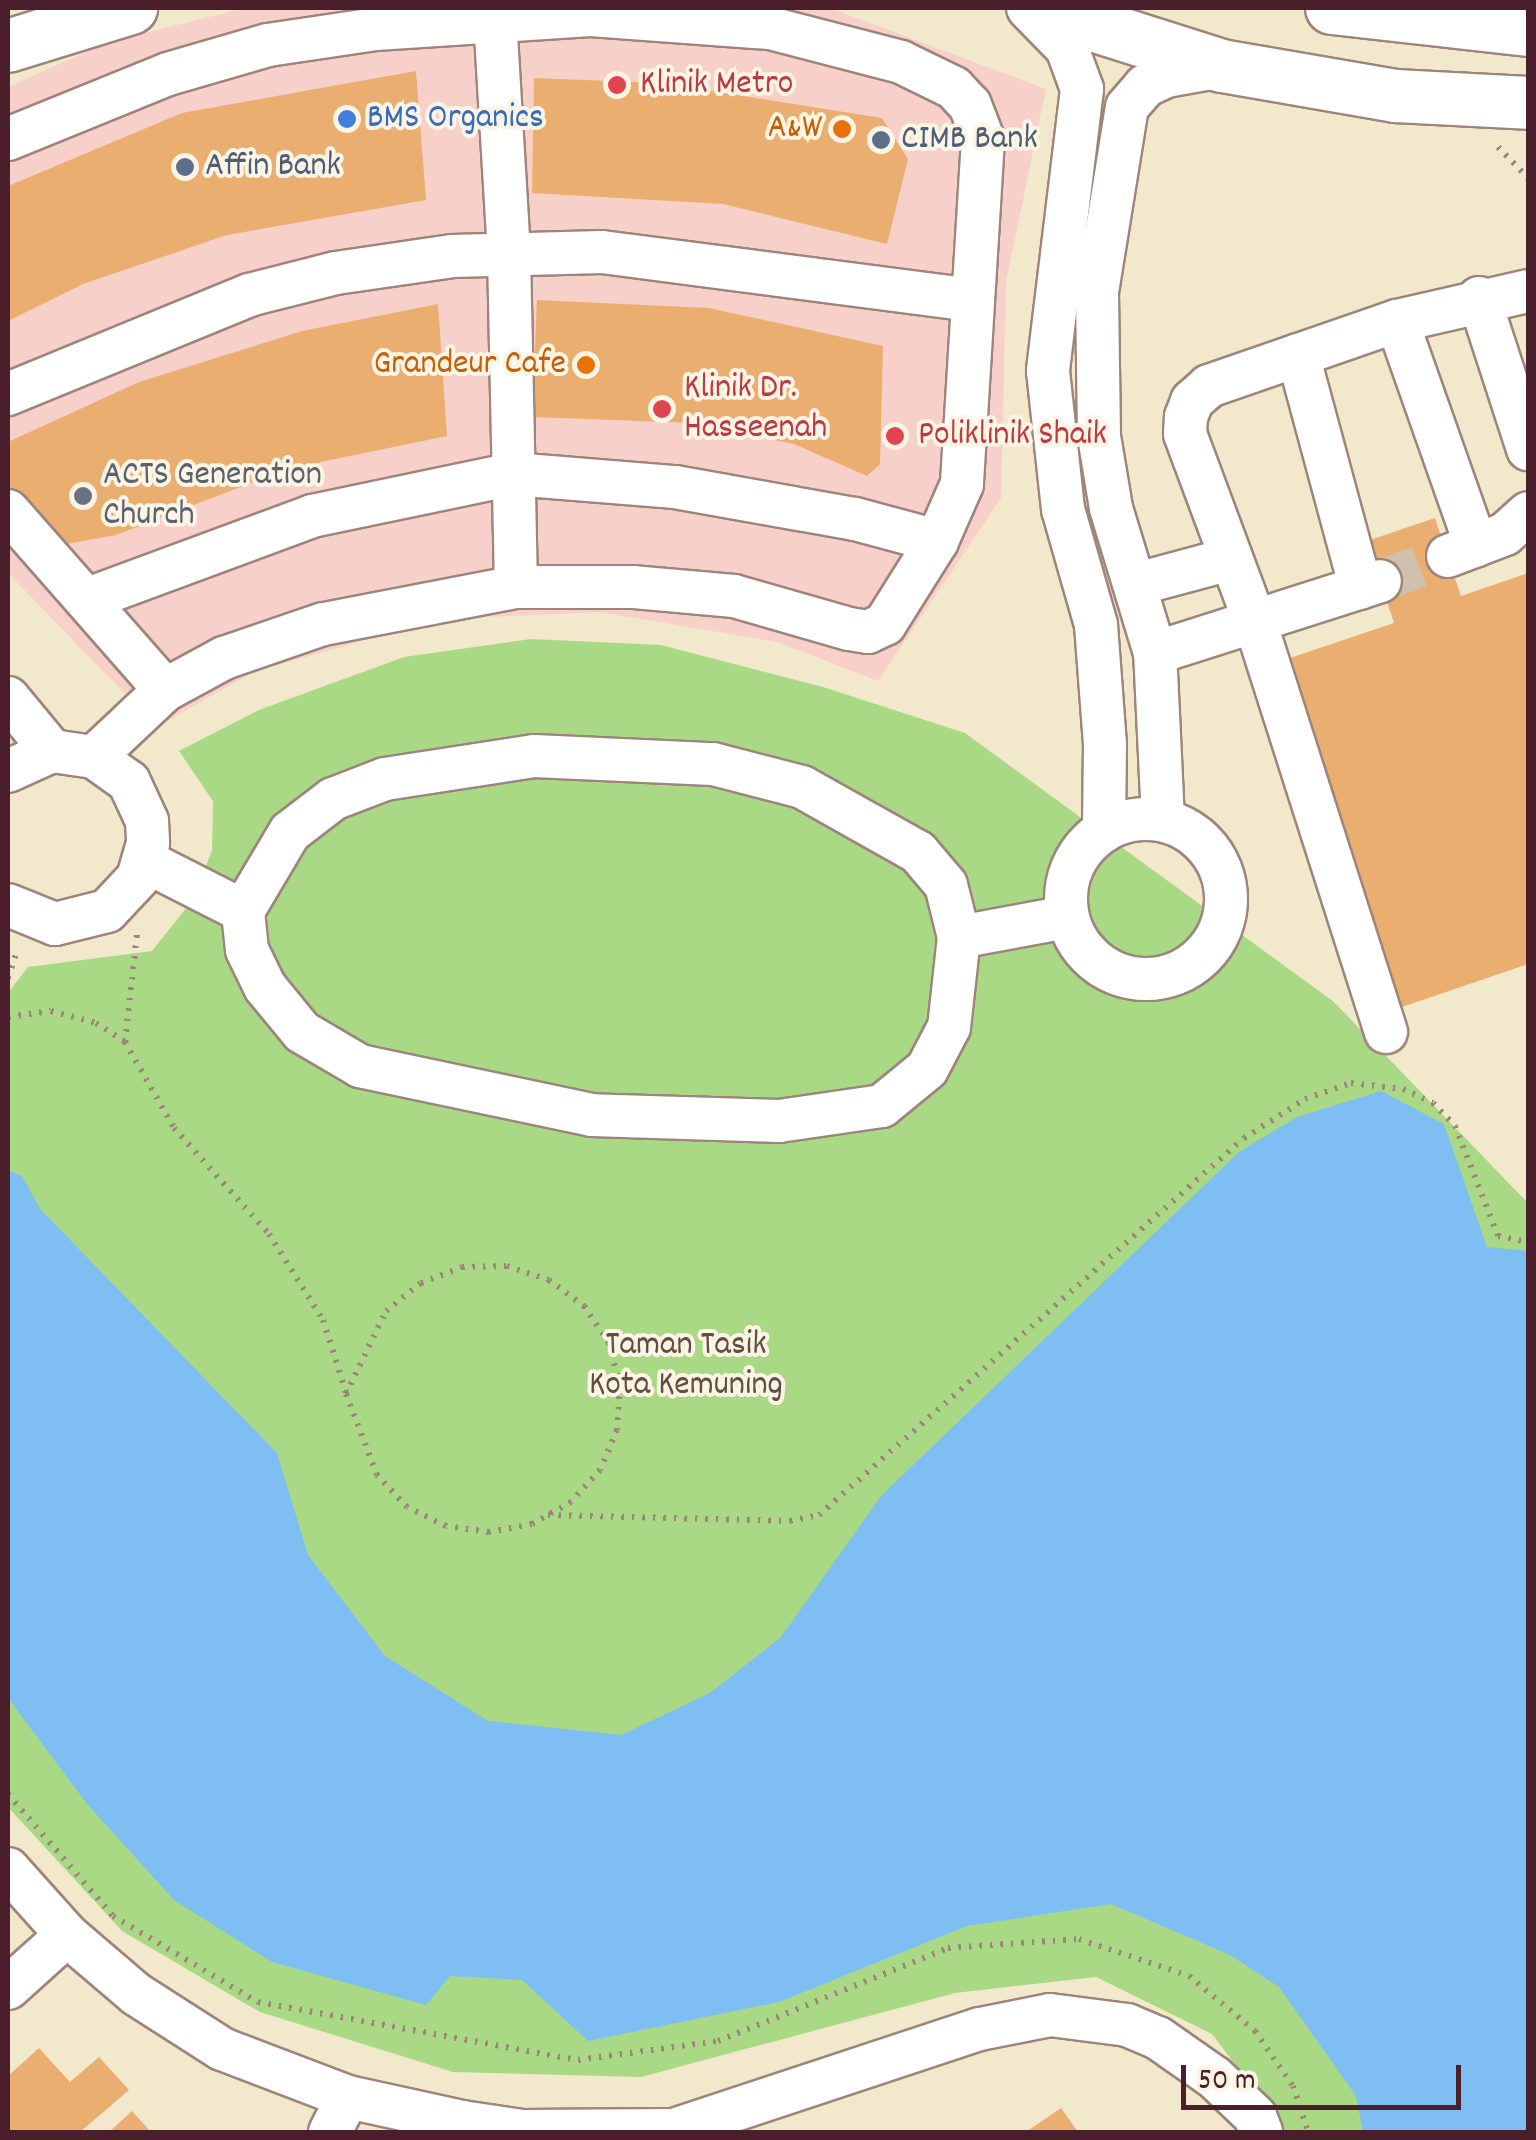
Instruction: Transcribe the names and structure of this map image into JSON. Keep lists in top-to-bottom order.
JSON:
{
  "parks": ["Taman Tasik Kota Kemuning"],
  "places": [
    "Klinik Metro",
    "BMS Organics",
    "A&W",
    "CIMB Bank",
    "Affin Bank",
    "Grandeur Cafe",
    "Klinik Dr. Hasseenah",
    "Poliklinik Shaik",
    "ACTS Generation Church"
  ],
  "scale_bar": "50 m"
}
